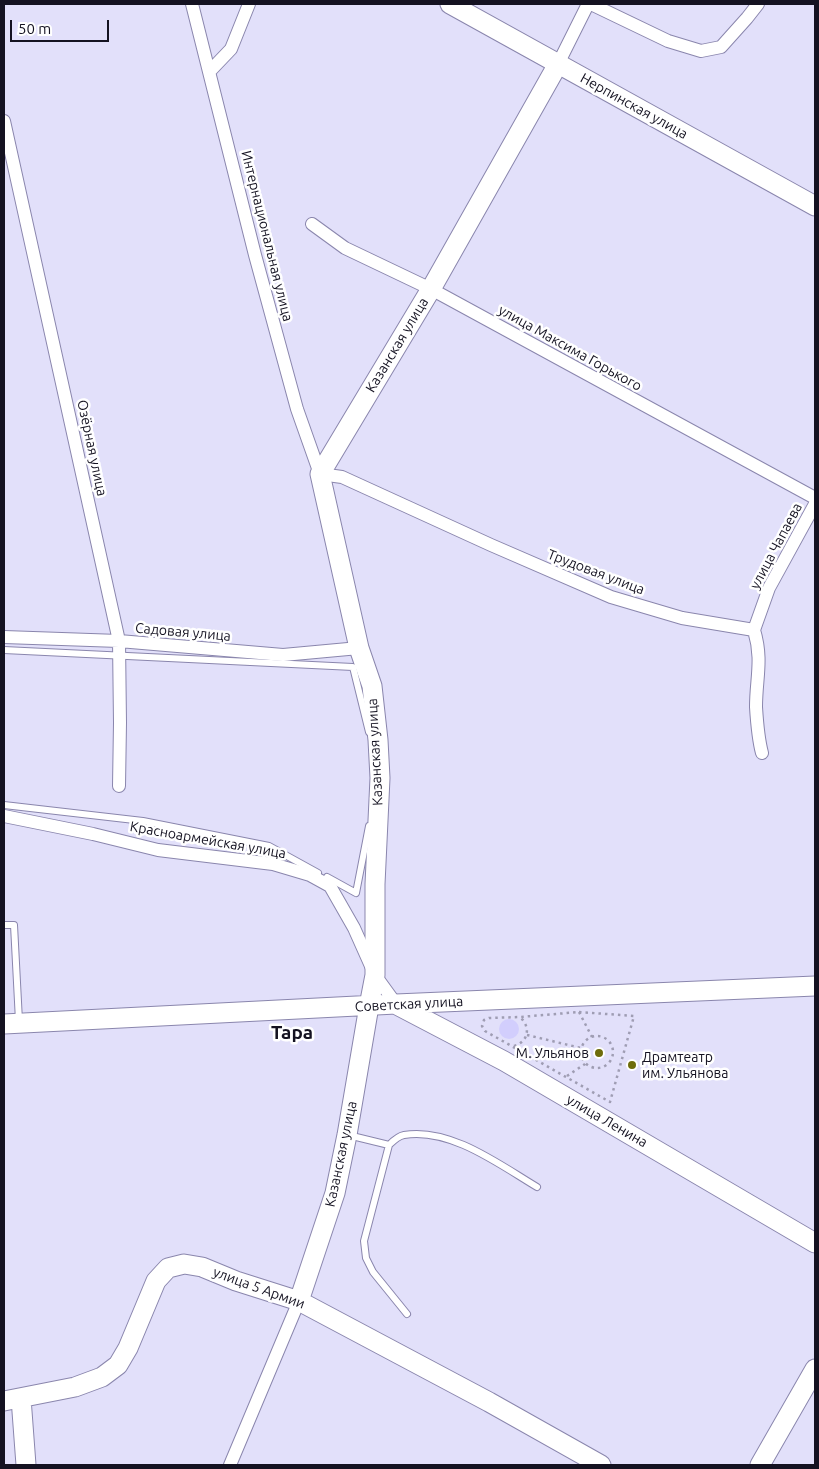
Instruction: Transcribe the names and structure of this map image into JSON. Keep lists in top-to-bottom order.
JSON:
{
  "streets": {
    "main road": [
      "Нерпинская улица",
      "Казанская улица",
      "Советская улица",
      "улица Ленина",
      "улица 5 Армии"
    ],
    "street": [
      "Интернациональная улица",
      "улица Максима Горького",
      "Озёрная улица",
      "улица Чапаева",
      "Трудовая улица",
      "Садовая улица",
      "Красноармейская улица"
    ]
  },
  "crossings": [
    ["Нерпинская улица", "Казанская улица"],
    ["Интернациональная улица", "Казанская улица"],
    ["Интернациональная улица", "Трудовая улица"],
    ["Казанская улица", "улица Максима Горького"],
    ["Казанская улица", "Трудовая улица"],
    ["Казанская улица", "Садовая улица"],
    ["Казанская улица", "Красноармейская улица"],
    ["Казанская улица", "Советская улица"],
    ["Казанская улица", "улица 5 Армии"],
    ["Озёрная улица", "Садовая улица"],
    ["улица Чапаева", "Трудовая улица"],
    ["Красноармейская улица", "Советская улица"],
    ["Красноармейская улица", "улица Ленина"],
    ["Советская улица", "улица Ленина"]
  ],
  "districts": ["Тара"],
  "places": ["М. Ульянов", "Драмтеатр им. Ульянова"],
  "scale_bar": "50 m"
}
